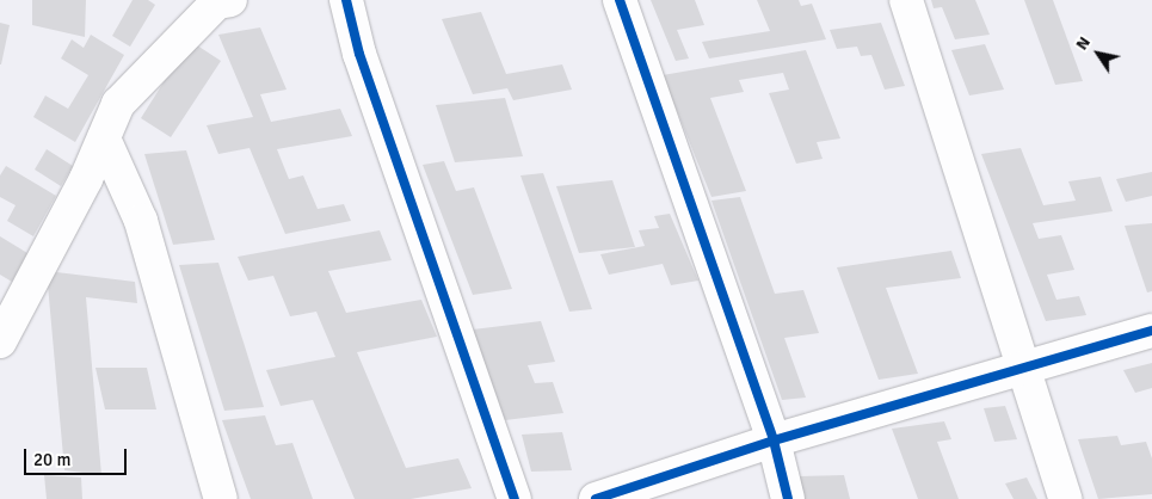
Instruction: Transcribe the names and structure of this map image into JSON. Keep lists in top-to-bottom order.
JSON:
{
  "scale_bar": "20 m",
  "north": "top left"
}
